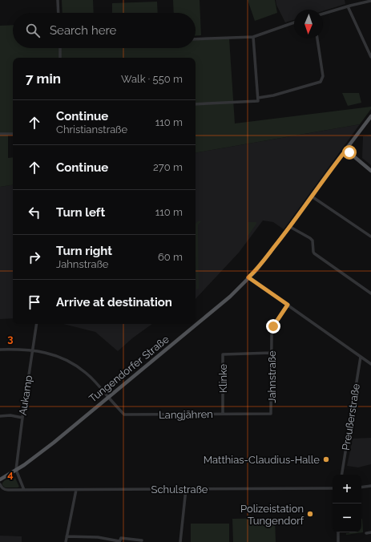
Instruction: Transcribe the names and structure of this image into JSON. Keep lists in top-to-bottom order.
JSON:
{
  "streets": {
    "main road": ["Tungendorfer Straße"],
    "street": [
      "Jahnstraße",
      "Klinke",
      "Aukamp",
      "Langjähren",
      "Preußerstraße",
      "Schulstraße"
    ]
  },
  "crossings": [
    ["Tungendorfer Straße", "Aukamp"],
    ["Tungendorfer Straße", "Langjähren"],
    ["Jahnstraße", "Klinke"],
    ["Jahnstraße", "Langjähren"],
    ["Klinke", "Langjähren"],
    ["Aukamp", "Langjähren"]
  ],
  "places": ["Matthias-Claudius-Halle", "Polizeistation Tungendorf"],
  "north": "bottom",
  "page": {
    "search": "Search here",
    "heading": ["7 min", "Walk · 550 m"],
    "list": [
      ["Continue", "Christianstraße", "110 m"],
      ["Continue", "270 m"],
      ["Turn left", "110 m"],
      ["Turn right", "Jahnstraße", "60 m"],
      "Arrive at destination"
    ],
    "map_buttons": ["+", "−"]
  },
  "grid": {
    "rows": ["3", "4"]
  }
}
